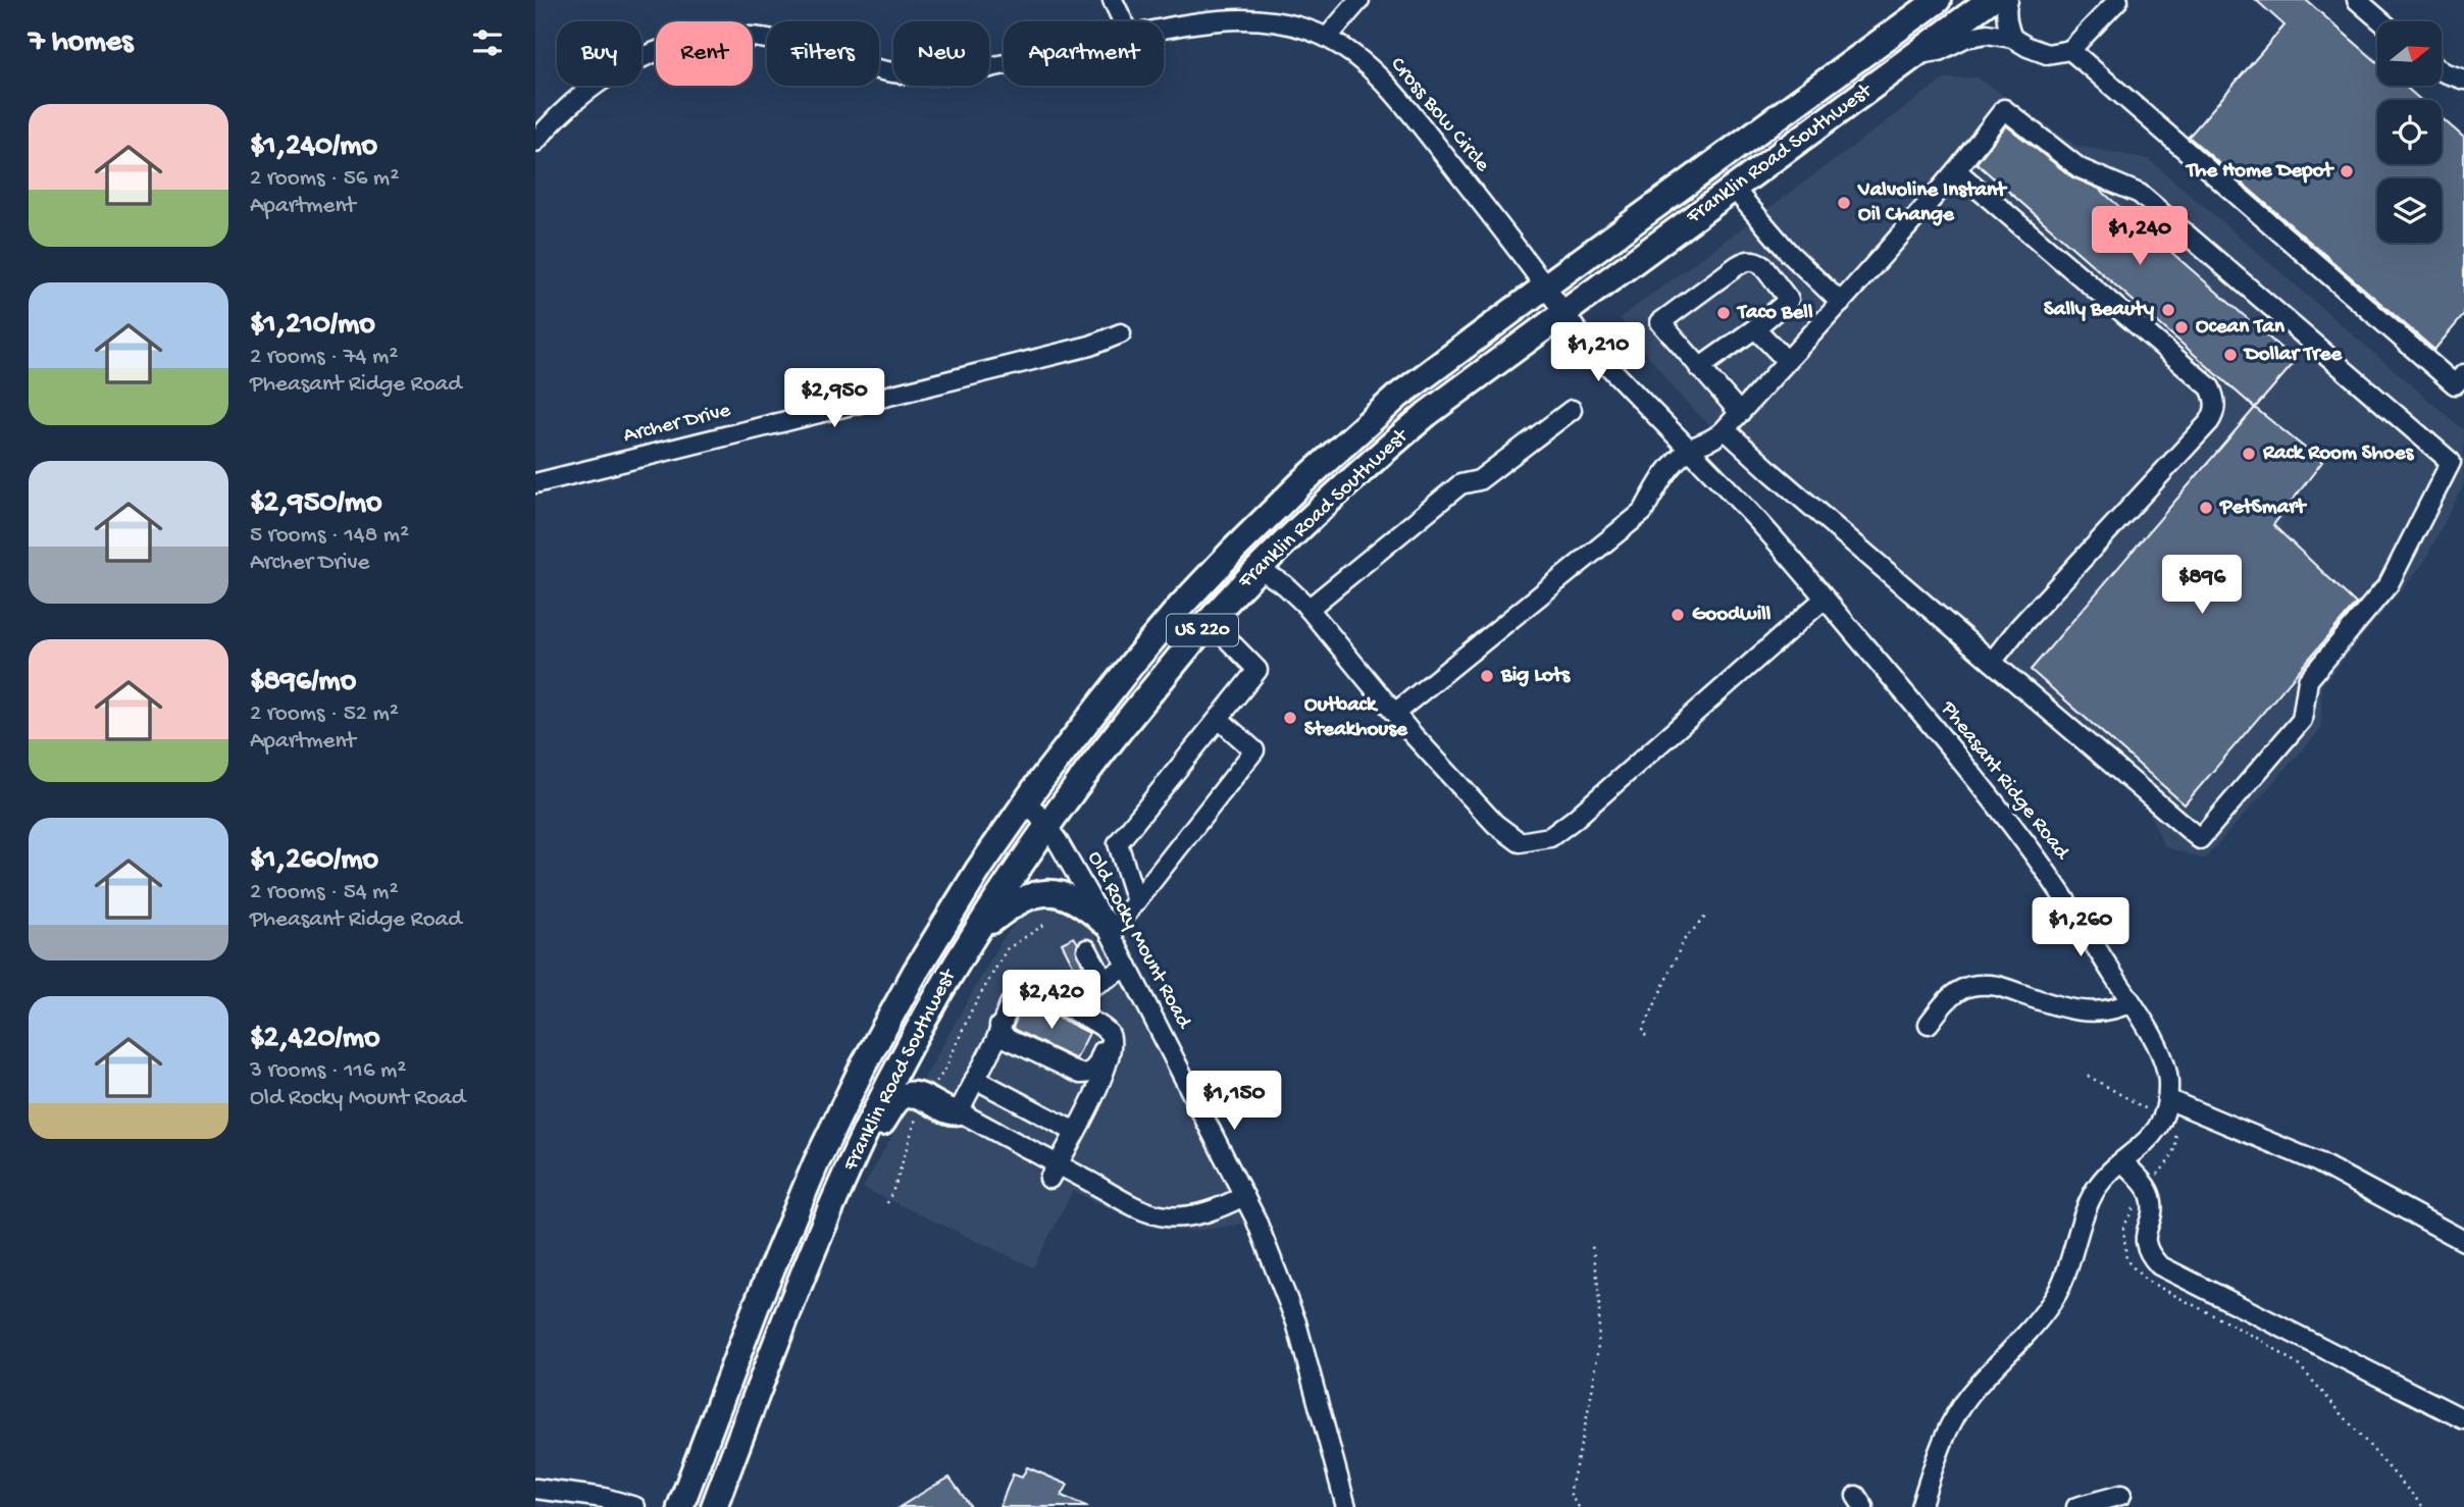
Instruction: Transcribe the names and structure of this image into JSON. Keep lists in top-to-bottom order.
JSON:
{
  "streets": {
    "highway": ["Franklin Road Southwest", "US 220"],
    "street": [
      "Cross Bow Circle",
      "Archer Drive",
      "Pheasant Ridge Road",
      "Old Rocky Mount Road"
    ]
  },
  "crossings": [
    ["Cross Bow Circle", "Franklin Road Southwest"],
    ["Cross Bow Circle", "Pheasant Ridge Road"],
    ["Franklin Road Southwest", "Pheasant Ridge Road"],
    ["Franklin Road Southwest", "Old Rocky Mount Road"]
  ],
  "places": [
    "The Home Depot",
    "Valvoline Instant Oil Change",
    "Sally Beauty",
    "Taco Bell",
    "Ocean Tan",
    "Dollar Tree",
    "Rack Room Shoes",
    "PetSmart",
    "Goodwill",
    "Big Lots",
    "Outback Steakhouse"
  ],
  "north": "right",
  "page": {
    "heading": "7 homes",
    "chip": [
      "Buy",
      "Rent",
      "Filters",
      "New",
      "Apartment"
    ],
    "list": [
      {
        "name": "$1,240/mo",
        "note": "2 rooms · 56 m² · Apartment"
      },
      {
        "name": "$1,210/mo",
        "note": "2 rooms · 74 m² · Pheasant Ridge Road"
      },
      {
        "name": "$2,950/mo",
        "note": "5 rooms · 148 m² · Archer Drive"
      },
      {
        "name": "$896/mo",
        "note": "2 rooms · 52 m² · Apartment"
      },
      {
        "name": "$1,260/mo",
        "note": "2 rooms · 54 m² · Pheasant Ridge Road"
      },
      {
        "name": "$2,420/mo",
        "note": "3 rooms · 116 m² · Old Rocky Mount Road"
      }
    ],
    "price": [
      "$1,240",
      "$1,210",
      "$2,950",
      "$896",
      "$1,260",
      "$2,420",
      "$1,150"
    ]
  }
}
